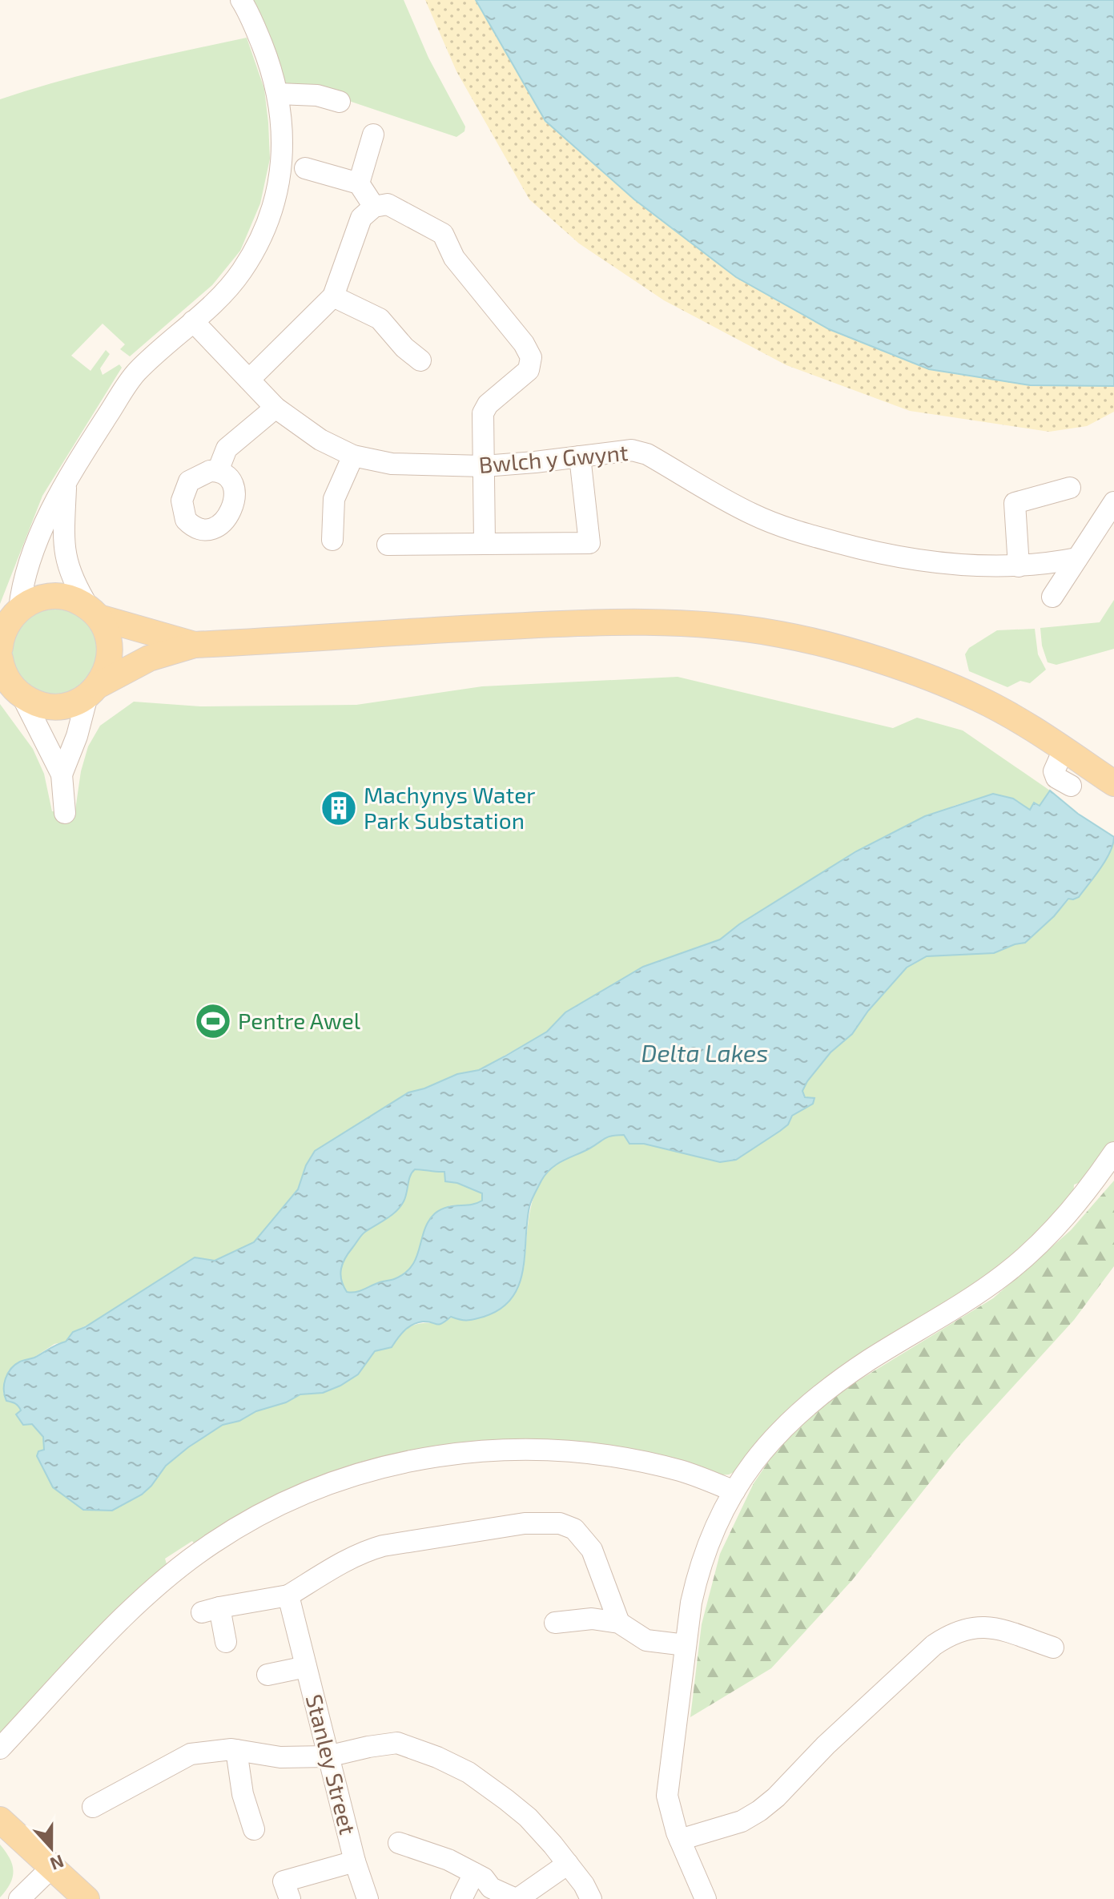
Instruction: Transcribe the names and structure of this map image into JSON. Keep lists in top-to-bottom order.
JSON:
{
  "streets": {
    "street": ["Bwlch y Gwynt", "Stanley Street"]
  },
  "water": ["Delta Lakes"],
  "places": {
    "building": ["Machynys Water Park Substation"],
    "sports": ["Pentre Awel"]
  },
  "north": "bottom"
}
